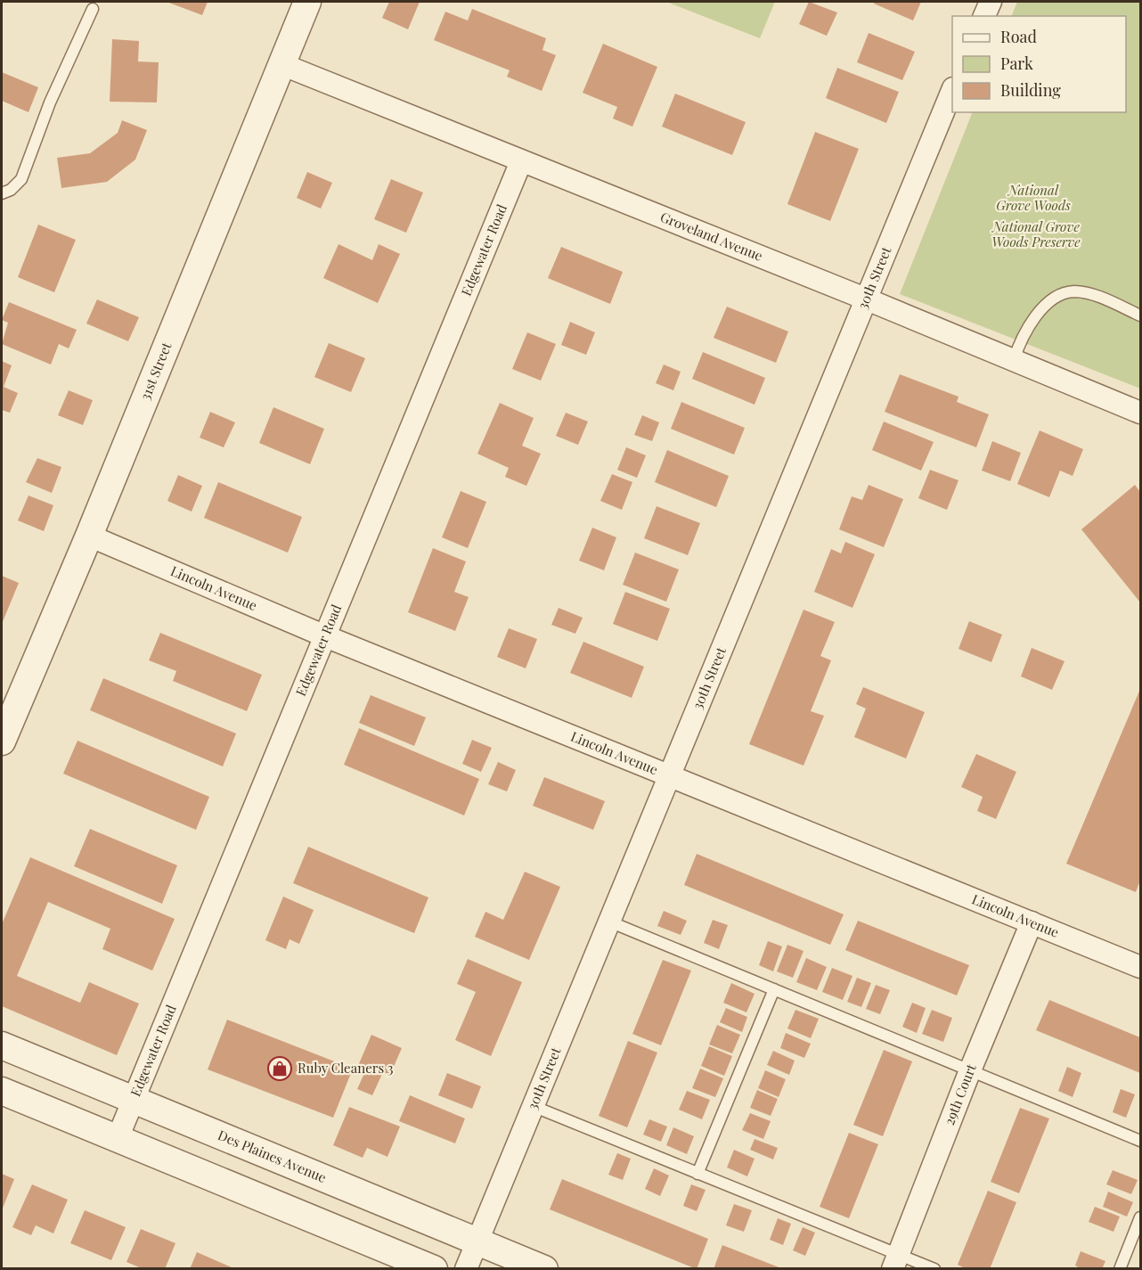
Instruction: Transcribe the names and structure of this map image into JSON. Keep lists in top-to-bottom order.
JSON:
{
  "streets": {
    "street": [
      "Groveland Avenue",
      "Edgewater Road",
      "30th Street",
      "31st Street",
      "Lincoln Avenue",
      "29th Court",
      "Des Plaines Avenue"
    ]
  },
  "crossings": [
    ["Groveland Avenue", "Edgewater Road"],
    ["Groveland Avenue", "30th Street"],
    ["Groveland Avenue", "31st Street"],
    ["Edgewater Road", "Lincoln Avenue"],
    ["Edgewater Road", "Des Plaines Avenue"],
    ["30th Street", "Lincoln Avenue"],
    ["30th Street", "Des Plaines Avenue"],
    ["31st Street", "Lincoln Avenue"],
    ["Lincoln Avenue", "29th Court"]
  ],
  "parks": ["National Grove Woods", "National Grove Woods Preserve"],
  "places": {
    "shop": ["Ruby Cleaners 3"]
  },
  "legend": ["Road", "Park", "Building"]
}
